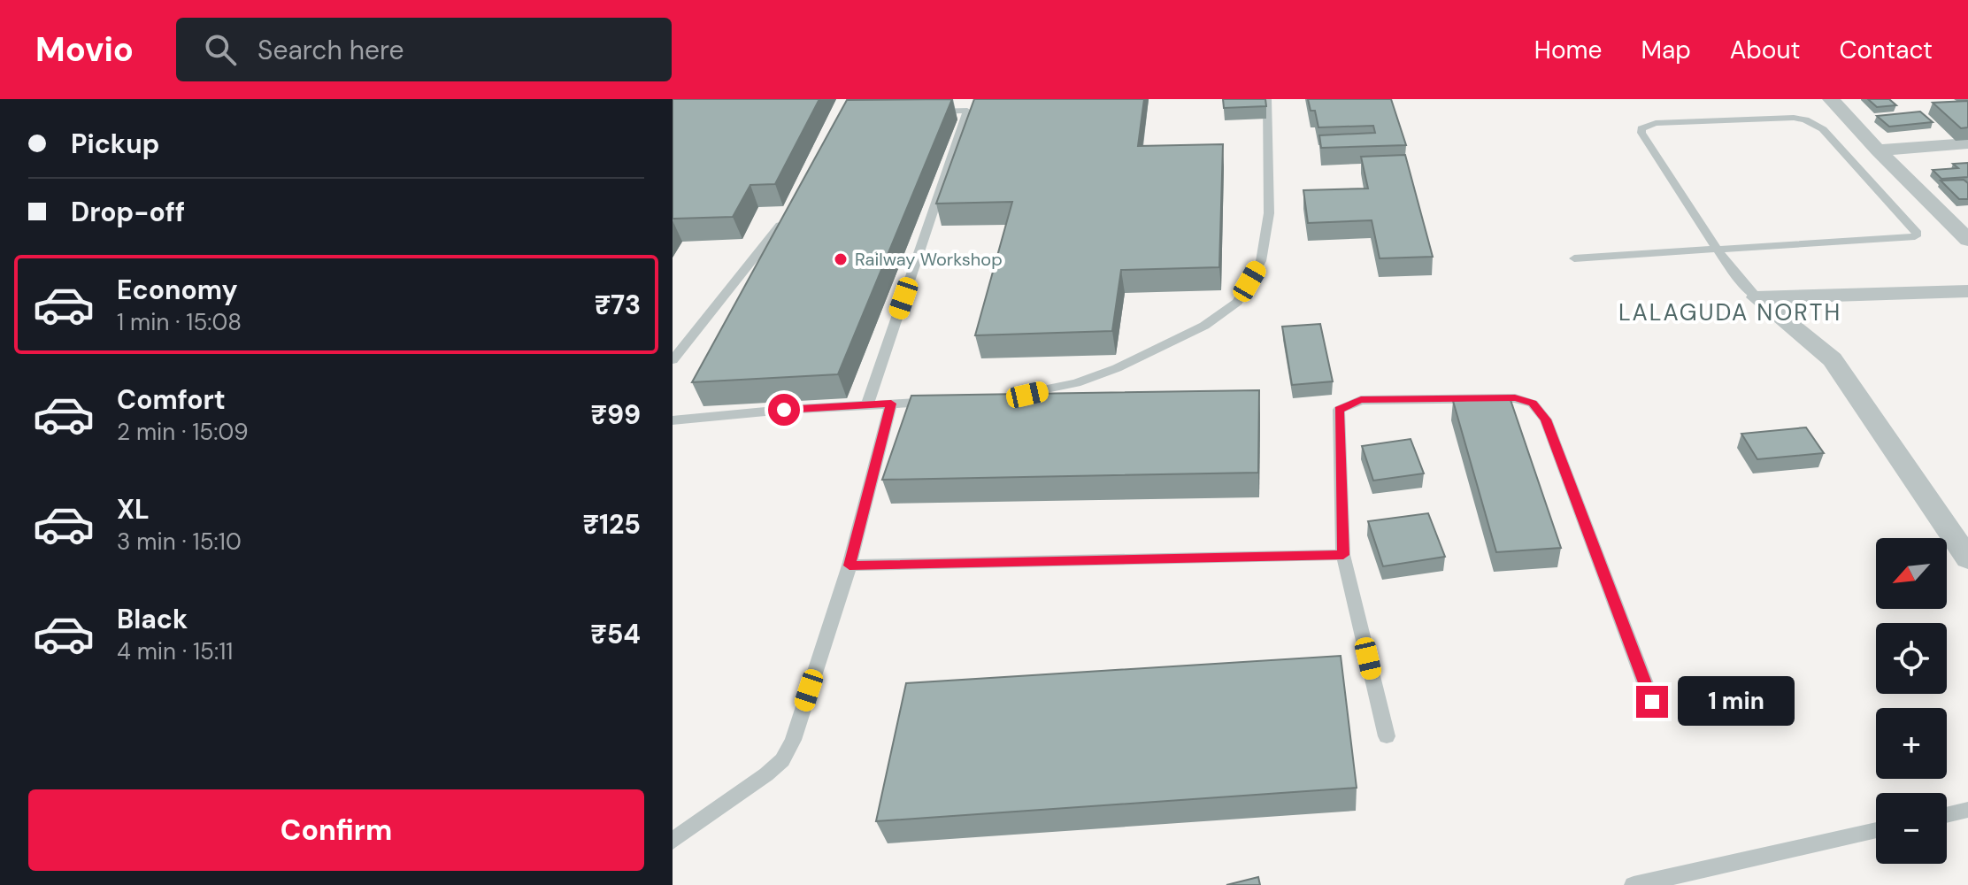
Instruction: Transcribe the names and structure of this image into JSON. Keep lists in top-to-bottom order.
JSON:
{
  "districts": ["LALAGUDA NORTH"],
  "places": ["Railway Workshop"],
  "north": "bottom left",
  "page": {
    "header": "Movio",
    "search": "Search here",
    "nav": [
      "Home",
      "Map",
      "About",
      "Contact"
    ],
    "banner": ["Pickup", "Drop-off"],
    "list": [
      {
        "name": "Economy",
        "note": "1 min · 15:08",
        "value": "₹73"
      },
      {
        "name": "Comfort",
        "note": "2 min · 15:09",
        "value": "₹99"
      },
      {
        "name": "XL",
        "note": "3 min · 15:10",
        "value": "₹125"
      },
      {
        "name": "Black",
        "note": "4 min · 15:11",
        "value": "₹54"
      }
    ],
    "map_buttons": ["+", "−"],
    "bubble": "1 min",
    "buttons": "Confirm"
  }
}
